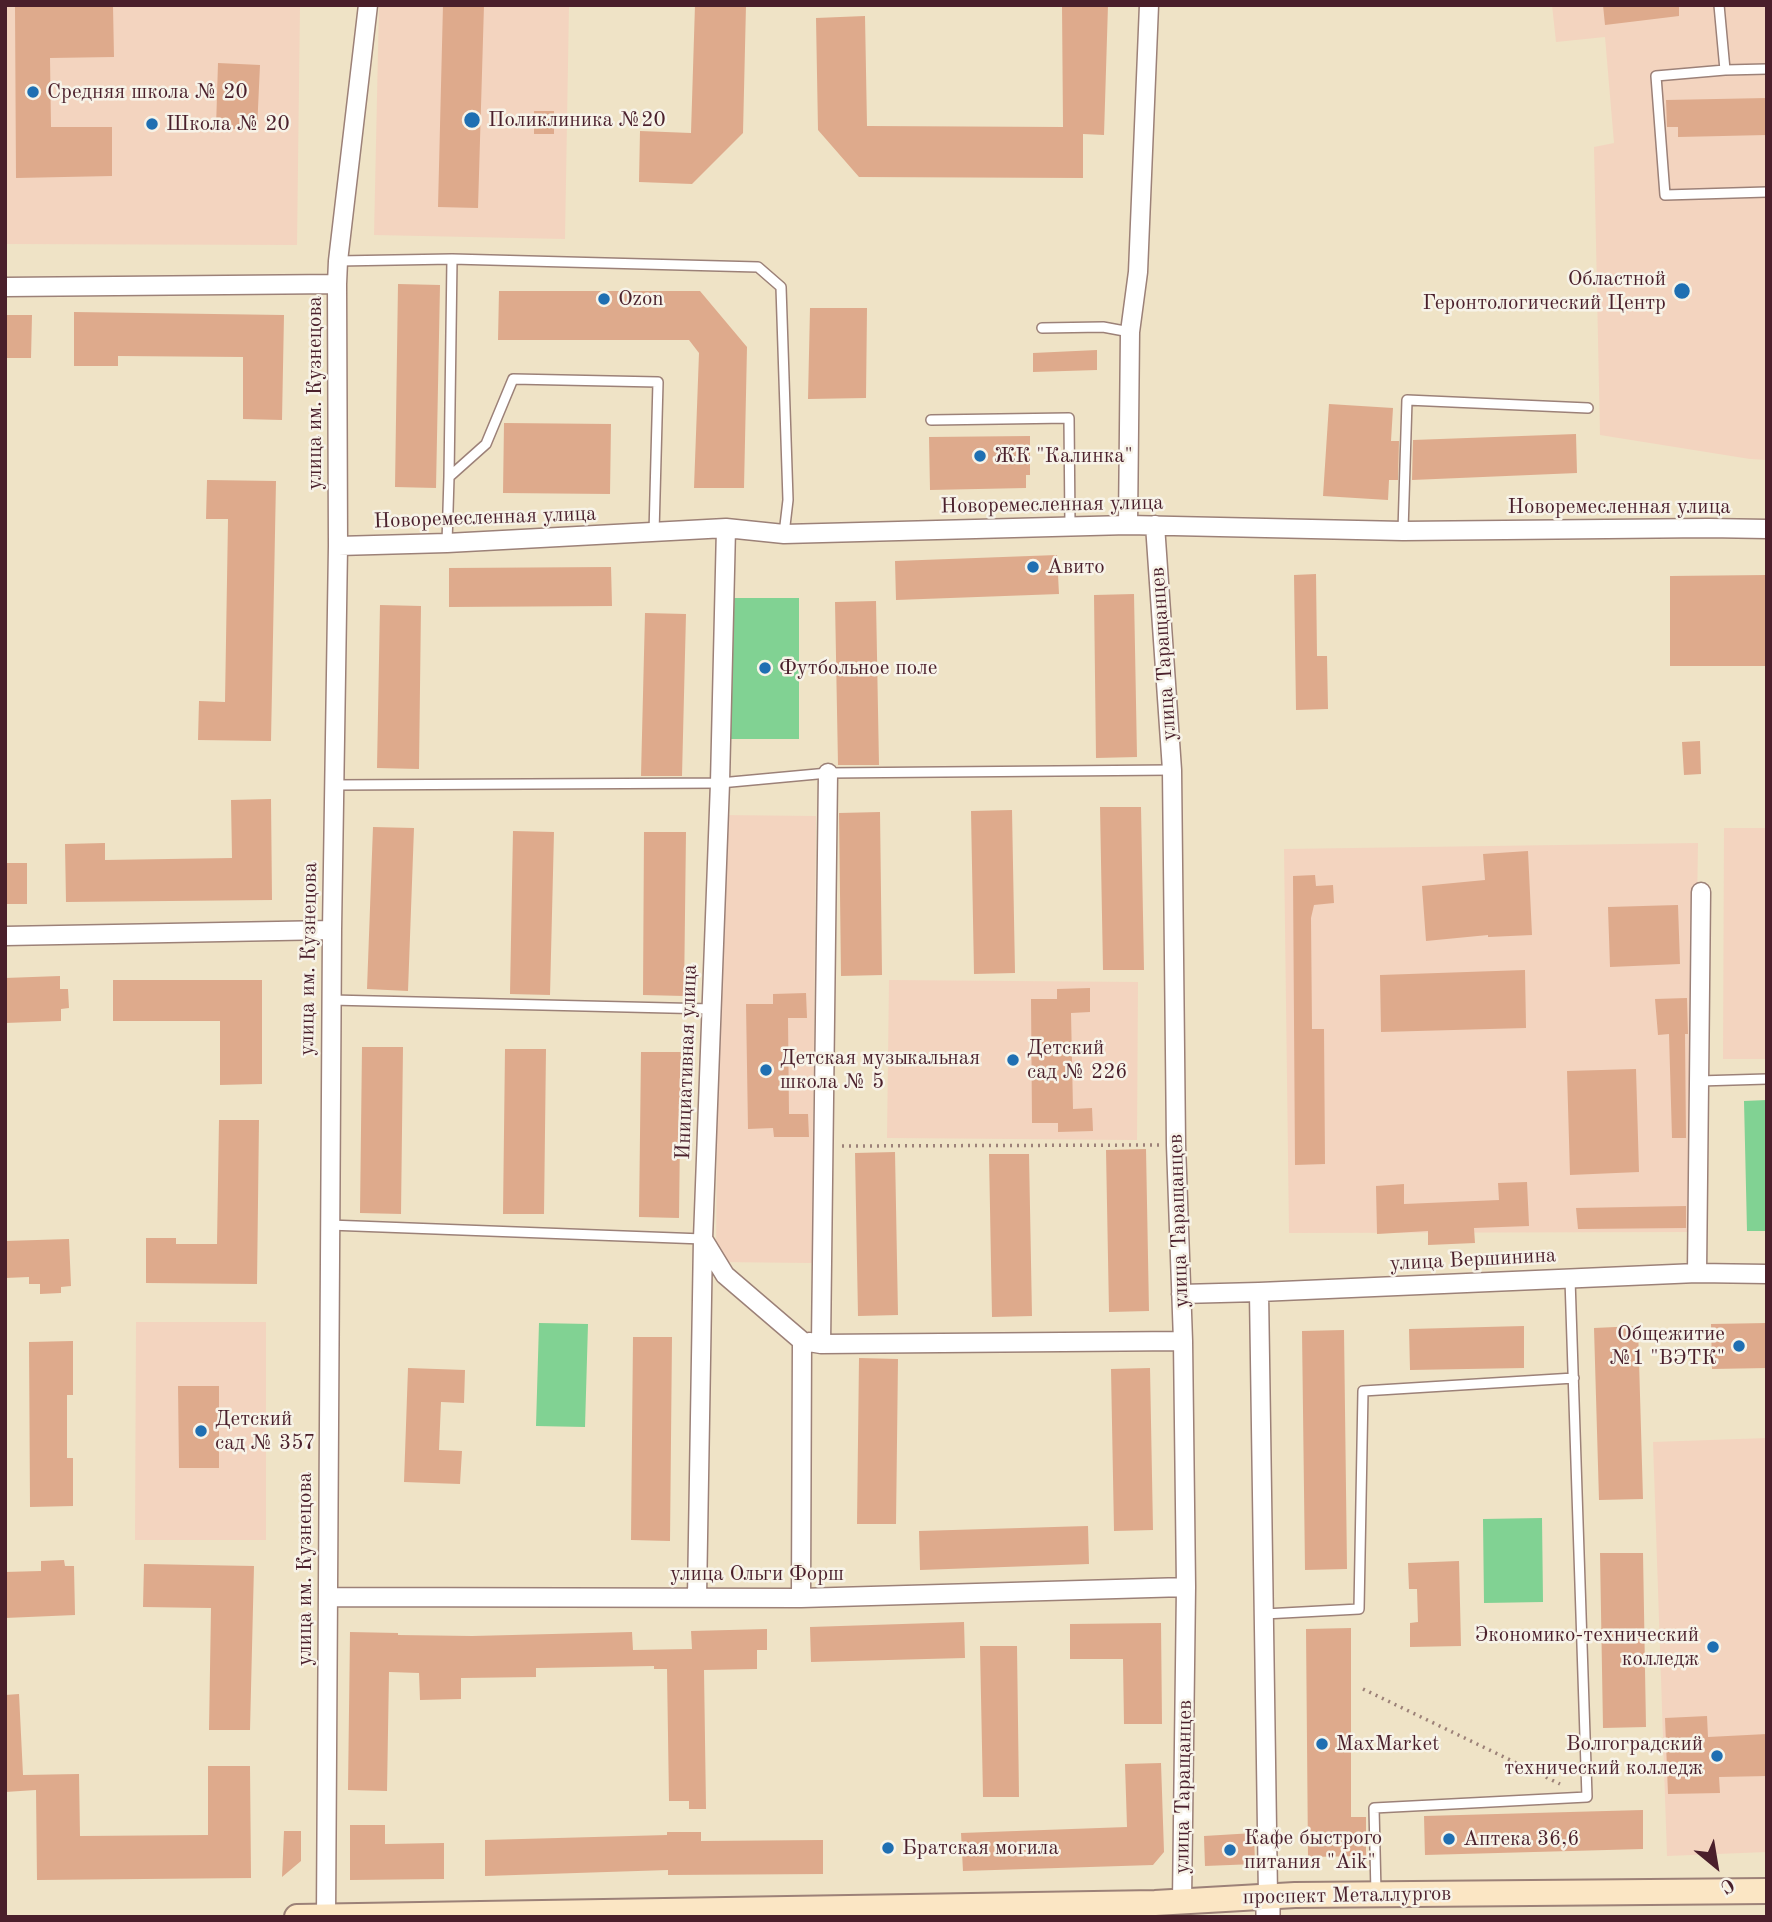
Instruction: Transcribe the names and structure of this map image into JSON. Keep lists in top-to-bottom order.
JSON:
{
  "streets": {
    "main road": ["проспект Металлургов"],
    "street": [
      "улица им. Кузнецова",
      "Новоремесленная улица",
      "улица Таращанцев",
      "Инициативная улица",
      "улица Вершинина",
      "улица Ольги Форш"
    ]
  },
  "crossings": [
    ["улица им. Кузнецова", "Новоремесленная улица"],
    ["улица им. Кузнецова", "улица Ольги Форш"],
    ["улица им. Кузнецова", "проспект Металлургов"],
    ["Новоремесленная улица", "улица Таращанцев"],
    ["Новоремесленная улица", "Инициативная улица"],
    ["улица Таращанцев", "улица Вершинина"],
    ["улица Таращанцев", "улица Ольги Форш"],
    ["улица Таращанцев", "проспект Металлургов"],
    ["Инициативная улица", "улица Ольги Форш"]
  ],
  "places": [
    "Средняя школа № 20",
    "Поликлиника №20",
    "Школа № 20",
    "Областной Геронтологический Центр",
    "Ozon",
    "ЖК \"Калинка\"",
    "Авито",
    "Футбольное поле",
    "Детский сад № 226",
    "Детская музыкальная школа № 5",
    "Общежитие №1 \"ВЭТК\"",
    "Детский сад № 357",
    "Экономико-технический колледж",
    "MaxMarket",
    "Волгоградский технический колледж",
    "Аптека 36,6",
    "Братская могила",
    "Кафе быстрого питания \"Aik\""
  ],
  "north": "bottom right"
}
